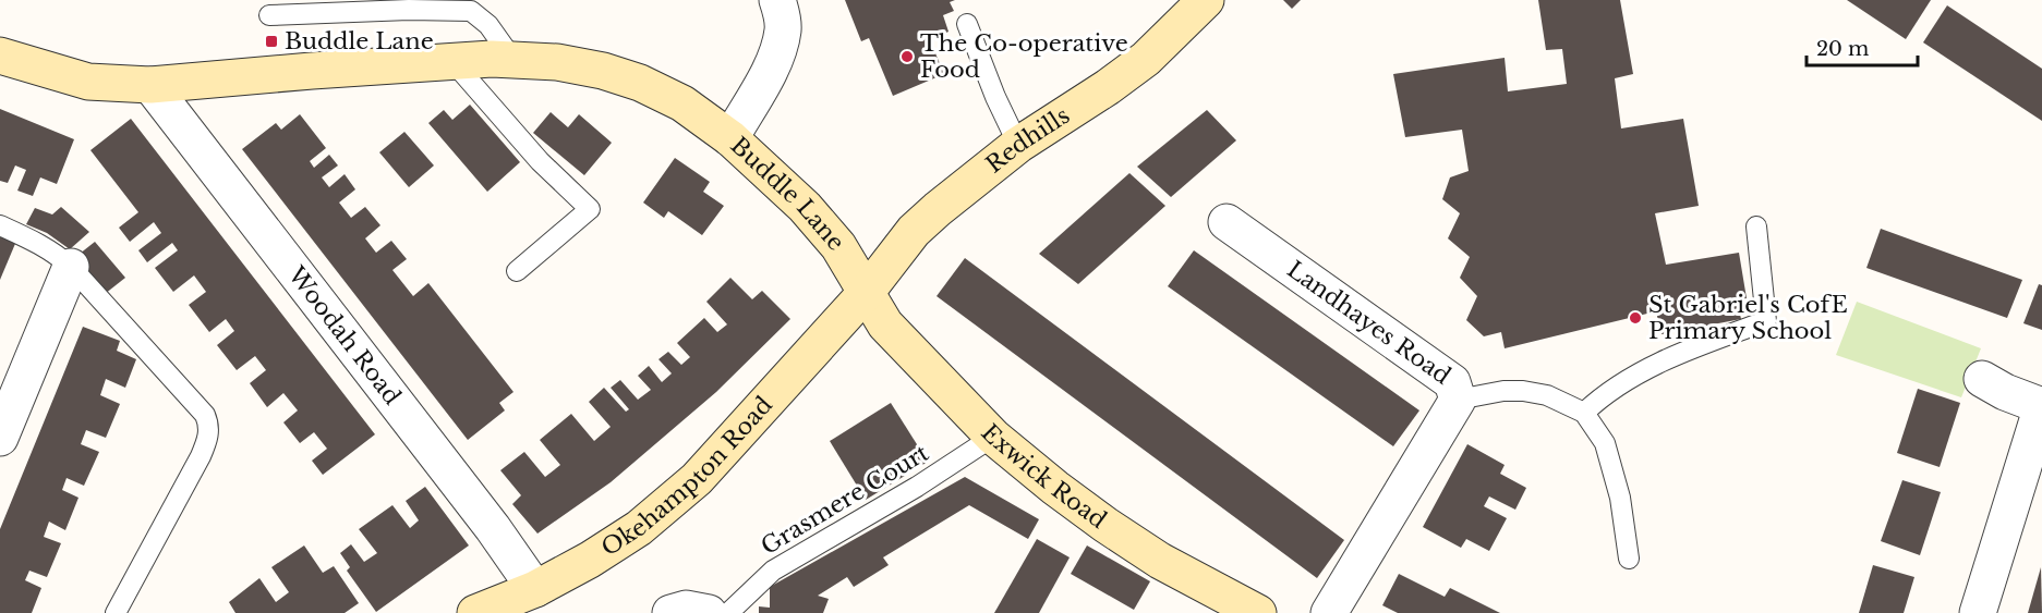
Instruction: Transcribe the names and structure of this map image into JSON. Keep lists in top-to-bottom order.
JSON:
{
  "streets": {
    "street": [
      "Redhills",
      "Buddle Lane",
      "Landhayes Road",
      "Woodah Road",
      "Okehampton Road",
      "Exwick Road"
    ],
    "lane": ["Grasmere Court"]
  },
  "crossings": [
    ["Redhills", "Buddle Lane"],
    ["Redhills", "Okehampton Road"],
    ["Redhills", "Exwick Road"],
    ["Buddle Lane", "Woodah Road"],
    ["Buddle Lane", "Okehampton Road"],
    ["Buddle Lane", "Exwick Road"],
    ["Woodah Road", "Okehampton Road"],
    ["Okehampton Road", "Exwick Road"],
    ["Exwick Road", "Grasmere Court"]
  ],
  "places": {
    "transit": ["Buddle Lane"],
    "other": ["The Co-operative Food", "St Gabriel's CofE Primary School"]
  },
  "scale_bar": "20 m"
}
